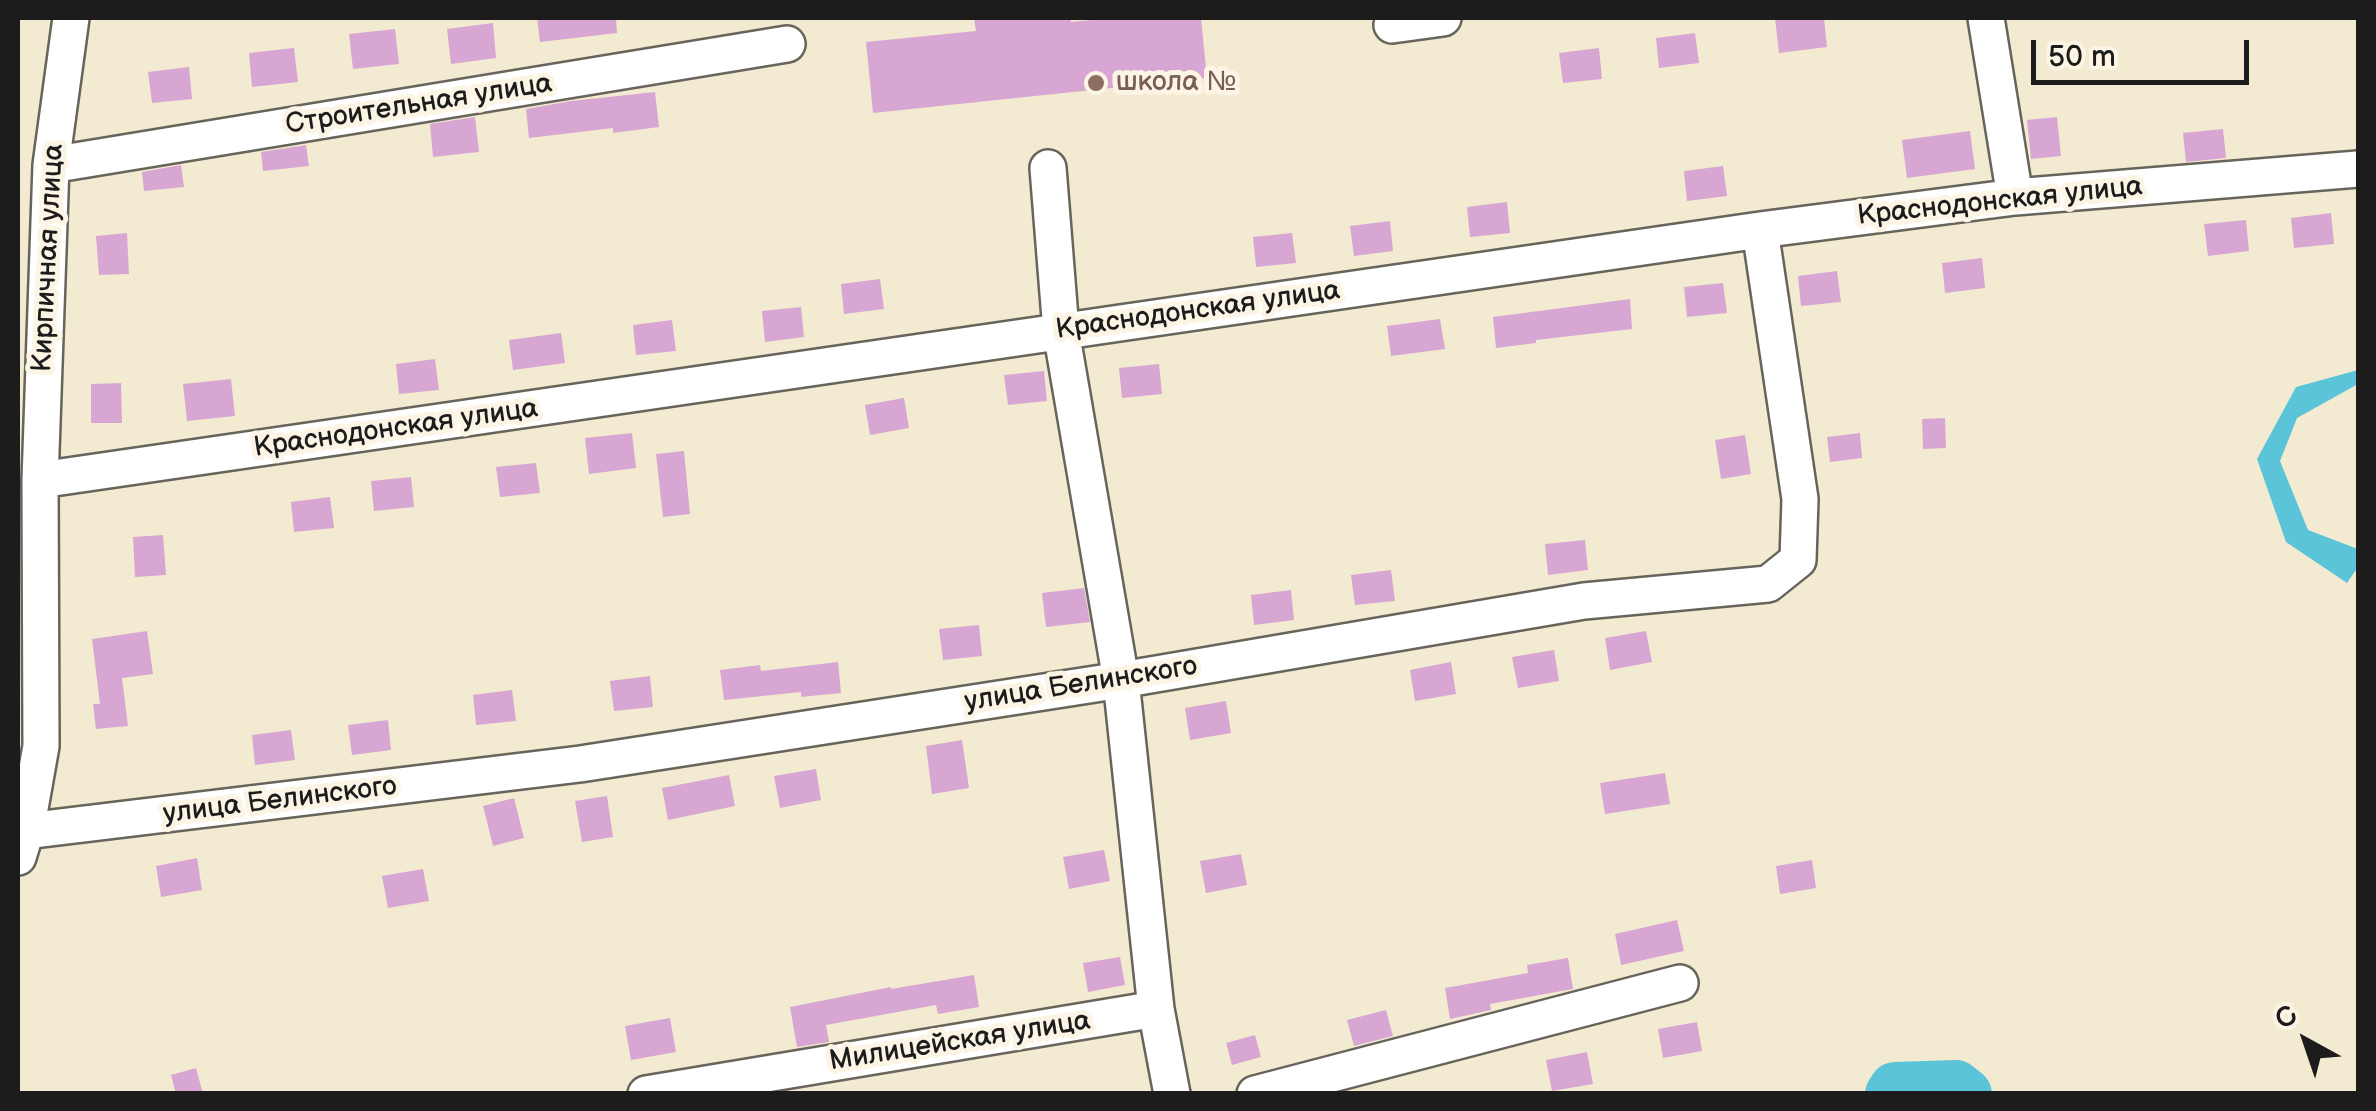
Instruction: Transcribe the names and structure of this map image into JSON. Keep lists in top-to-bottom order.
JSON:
{
  "streets": {
    "street": [
      "Строительная улица",
      "Краснодонская улица",
      "Кирпичная улица",
      "улица Белинского",
      "Милицейская улица"
    ]
  },
  "crossings": [
    ["Строительная улица", "Кирпичная улица"],
    ["Краснодонская улица", "Кирпичная улица"],
    ["Краснодонская улица", "улица Белинского"],
    ["Кирпичная улица", "улица Белинского"]
  ],
  "places": ["школа №"],
  "scale_bar": "50 m",
  "north": "top left"
}
